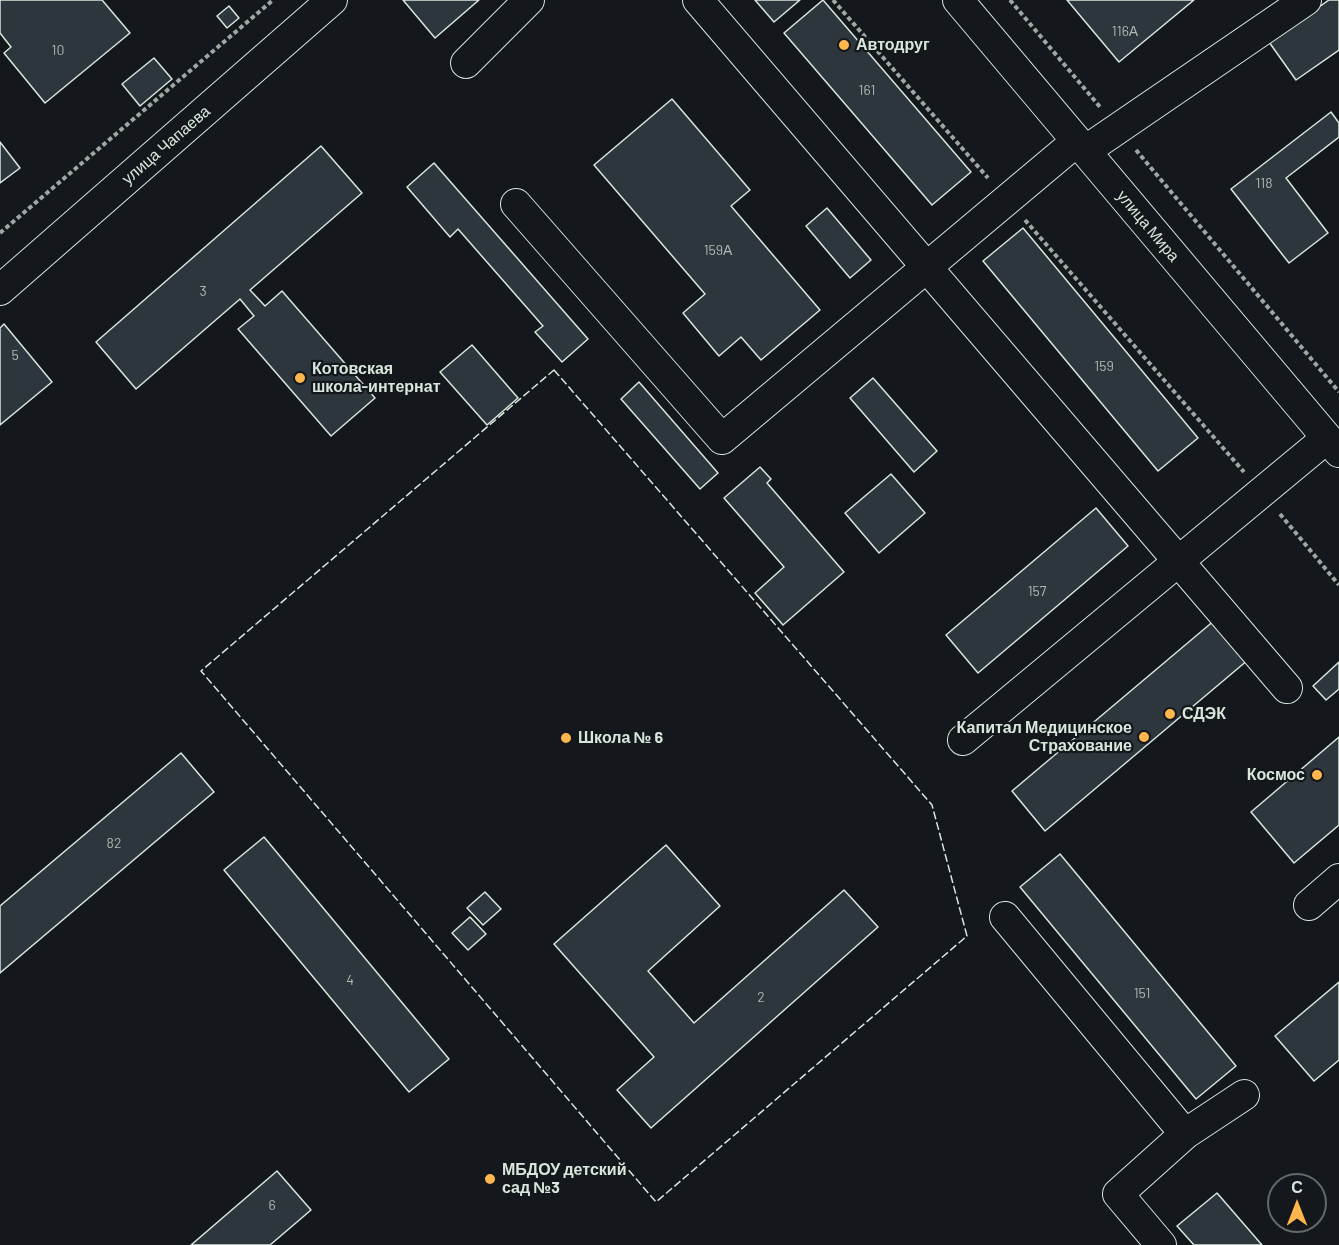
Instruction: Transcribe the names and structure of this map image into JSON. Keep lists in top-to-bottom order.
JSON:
{
  "streets": {
    "street": ["улица Чапаева", "улица Мира"]
  },
  "places": [
    "Автодруг",
    "Котовская школа-интернат",
    "СДЭК",
    "Капитал Медицинское Страхование",
    "Школа № 6",
    "Космос",
    "МБДОУ детский сад №3"
  ],
  "house_numbers": [
    "116А",
    "10",
    "161",
    "118",
    "159А",
    "3",
    "5",
    "159",
    "157",
    "82",
    "4",
    "151",
    "2",
    "6"
  ],
  "north": "top"
}
